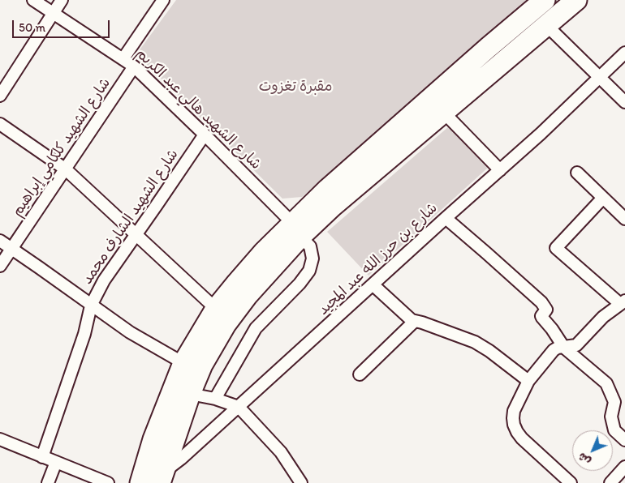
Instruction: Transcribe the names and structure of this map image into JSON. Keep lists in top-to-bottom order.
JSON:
{
  "streets": {
    "street": [
      "شارع الشهيد هالي عبد الكريم",
      "شارع الشهيد كلكامي إبراهيم",
      "شارع الشهيد الشارف محمد",
      "شارع بن حرز الله عبد المجيد"
    ]
  },
  "crossings": [
    ["شارع الشهيد هالي عبد الكريم", "شارع الشهيد كلكامي إبراهيم"],
    ["شارع الشهيد هالي عبد الكريم", "شارع الشهيد الشارف محمد"]
  ],
  "parks": ["مقبرة تغزوت"],
  "scale_bar": "50 m",
  "north": "bottom left"
}
